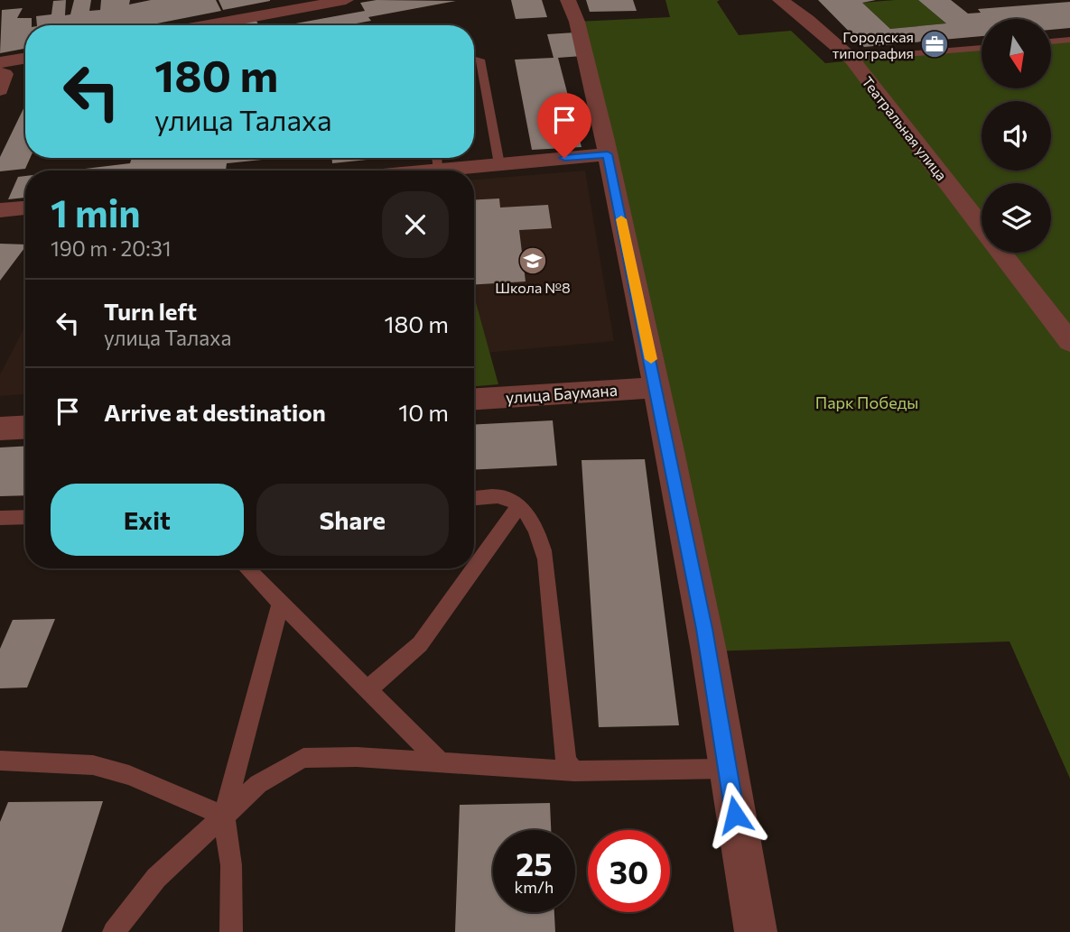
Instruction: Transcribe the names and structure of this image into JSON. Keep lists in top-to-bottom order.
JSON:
{
  "streets": {
    "street": ["Театральная улица", "улица Баумана"]
  },
  "parks": ["Парк Победы"],
  "places": {
    "office": ["Городская типография"],
    "school or university": ["Школа №8"]
  },
  "north": "bottom",
  "page": {
    "turn": ["180 m", "улица Талаха"],
    "heading": ["1 min", "190 m · 20:31"],
    "list": [
      {
        "name": "Turn left",
        "note": "улица Талаха",
        "value": "180 m"
      },
      {
        "name": "Arrive at destination",
        "value": "10 m"
      }
    ],
    "buttons": ["Exit", "Share"],
    "speed": "25 km/h",
    "limit": "30"
  }
}
